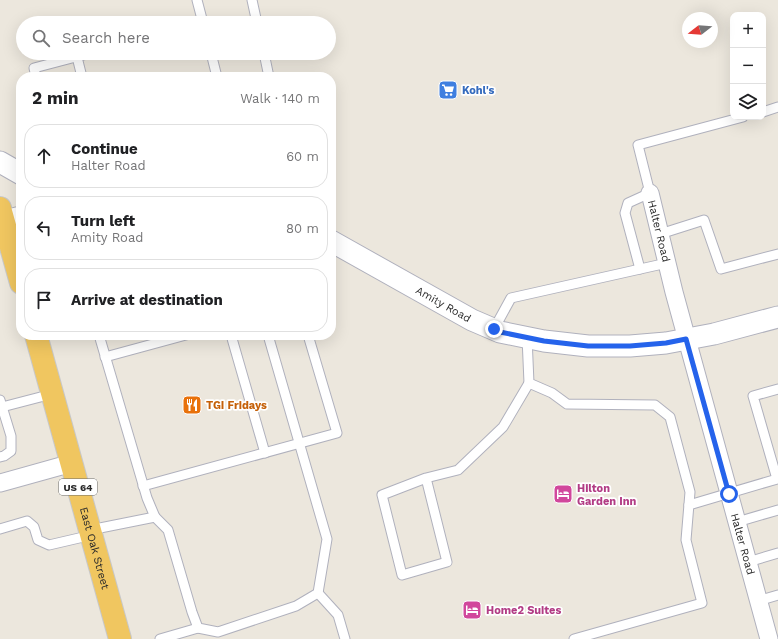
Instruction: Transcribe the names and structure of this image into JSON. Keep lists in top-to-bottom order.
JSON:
{
  "streets": {
    "highway": ["US 64", "East Oak Street"],
    "street": ["Halter Road", "Amity Road"]
  },
  "crossings": [
    ["Halter Road", "Amity Road"]
  ],
  "places": {
    "supermarket": ["Kohl's"],
    "restaurant": ["TGI Fridays"],
    "hotel": ["Hilton Garden Inn", "Home2 Suites"]
  },
  "north": "left",
  "page": {
    "map_buttons": ["+", "−"],
    "search": "Search here",
    "heading": ["2 min", "Walk · 140 m"],
    "list": [
      ["Continue", "Halter Road", "60 m"],
      ["Turn left", "Amity Road", "80 m"],
      "Arrive at destination"
    ]
  }
}
